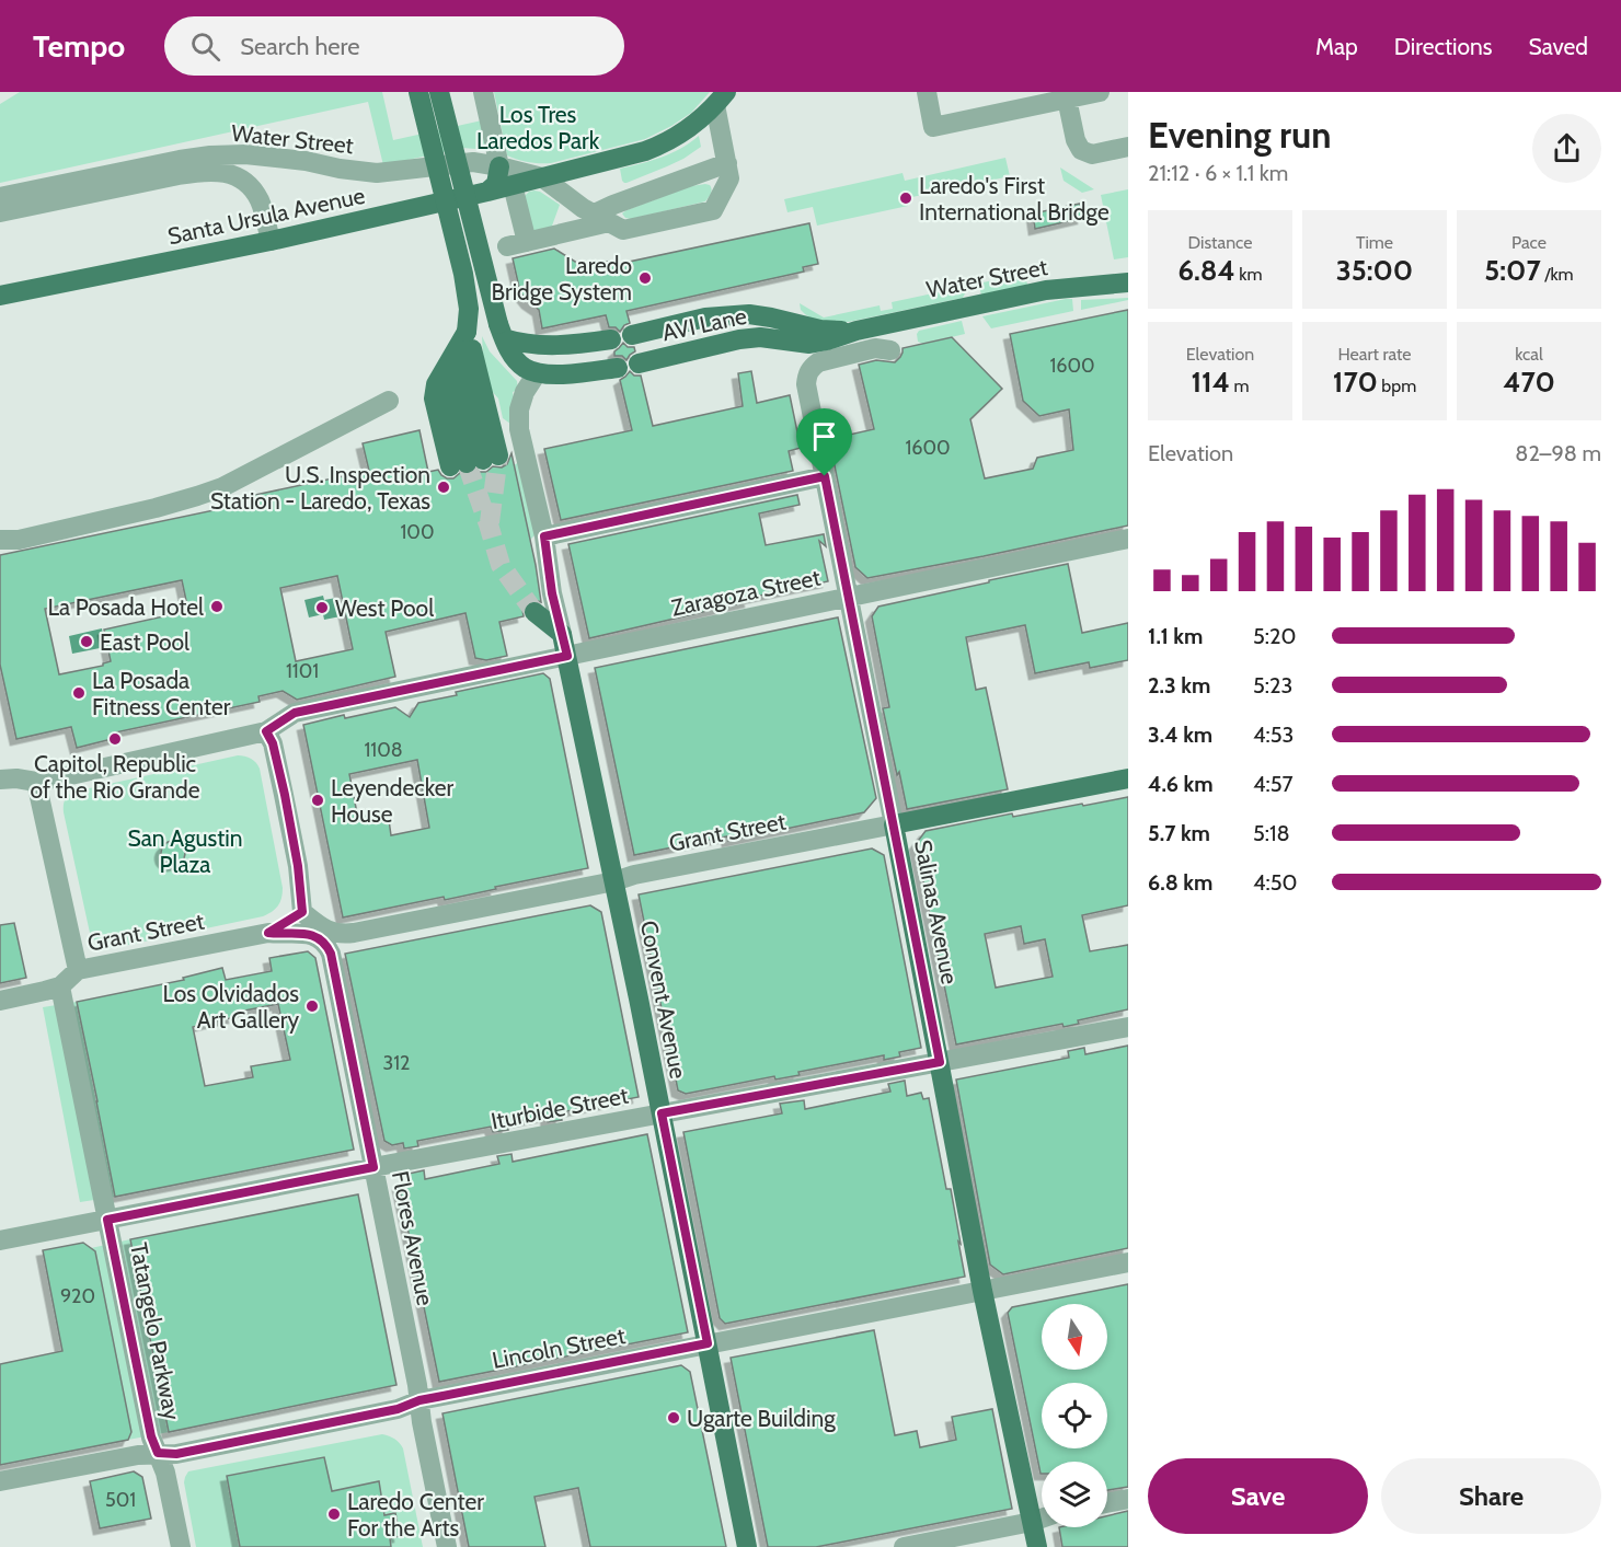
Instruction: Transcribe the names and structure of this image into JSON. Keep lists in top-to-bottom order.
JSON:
{
  "streets": {
    "main road": [
      "Water Street",
      "Santa Ursula Avenue",
      "AVI Lane",
      "Grant Street",
      "Salinas Avenue",
      "Convent Avenue"
    ],
    "street": [
      "Zaragoza Street",
      "Iturbide Street",
      "Flores Avenue",
      "Tatangelo Parkway",
      "Lincoln Street"
    ]
  },
  "crossings": [
    ["Water Street", "Santa Ursula Avenue"],
    ["Water Street", "AVI Lane"],
    ["AVI Lane", "Salinas Avenue"],
    ["Zaragoza Street", "Salinas Avenue"],
    ["Zaragoza Street", "Convent Avenue"],
    ["Grant Street", "Salinas Avenue"],
    ["Grant Street", "Convent Avenue"],
    ["Grant Street", "Flores Avenue"],
    ["Grant Street", "Tatangelo Parkway"],
    ["Salinas Avenue", "Iturbide Street"],
    ["Salinas Avenue", "Lincoln Street"],
    ["Convent Avenue", "Iturbide Street"],
    ["Convent Avenue", "Lincoln Street"],
    ["Iturbide Street", "Flores Avenue"],
    ["Iturbide Street", "Tatangelo Parkway"],
    ["Flores Avenue", "Lincoln Street"],
    ["Tatangelo Parkway", "Lincoln Street"]
  ],
  "parks": ["Los Tres Laredos Park", "San Agustin Plaza"],
  "places": [
    "Laredo's First International Bridge",
    "Laredo Bridge System",
    "U.S. Inspection Station - Laredo, Texas",
    "La Posada Hotel",
    "West Pool",
    "East Pool",
    "La Posada Fitness Center",
    "Capitol, Republic of the Rio Grande",
    "Leyendecker House",
    "Los Olvidados Art Gallery",
    "Ugarte Building",
    "Laredo Center For the Arts"
  ],
  "house_numbers": [
    "1600",
    "1600",
    "100",
    "1101",
    "1108",
    "312",
    "920",
    "501"
  ],
  "north": "bottom",
  "page": {
    "header": "Tempo",
    "search": "Search here",
    "nav": ["Map", "Directions", "Saved"],
    "heading": ["Evening run", "21:12 · 6 × 1.1 km"],
    "stats": [
      ["Distance", "6.84 km"],
      ["Time", "35:00"],
      ["Pace", "5:07 /km"],
      ["Elevation", "114 m"],
      ["Heart rate", "170 bpm"],
      ["kcal", "470"]
    ],
    "chart": ["Elevation", "82–98 m"],
    "list": [
      {
        "name": "1.1 km",
        "note": "5:20"
      },
      {
        "name": "2.3 km",
        "note": "5:23"
      },
      {
        "name": "3.4 km",
        "note": "4:53"
      },
      {
        "name": "4.6 km",
        "note": "4:57"
      },
      {
        "name": "5.7 km",
        "note": "5:18"
      },
      {
        "name": "6.8 km",
        "note": "4:50"
      }
    ],
    "buttons": ["Save", "Share"]
  }
}
